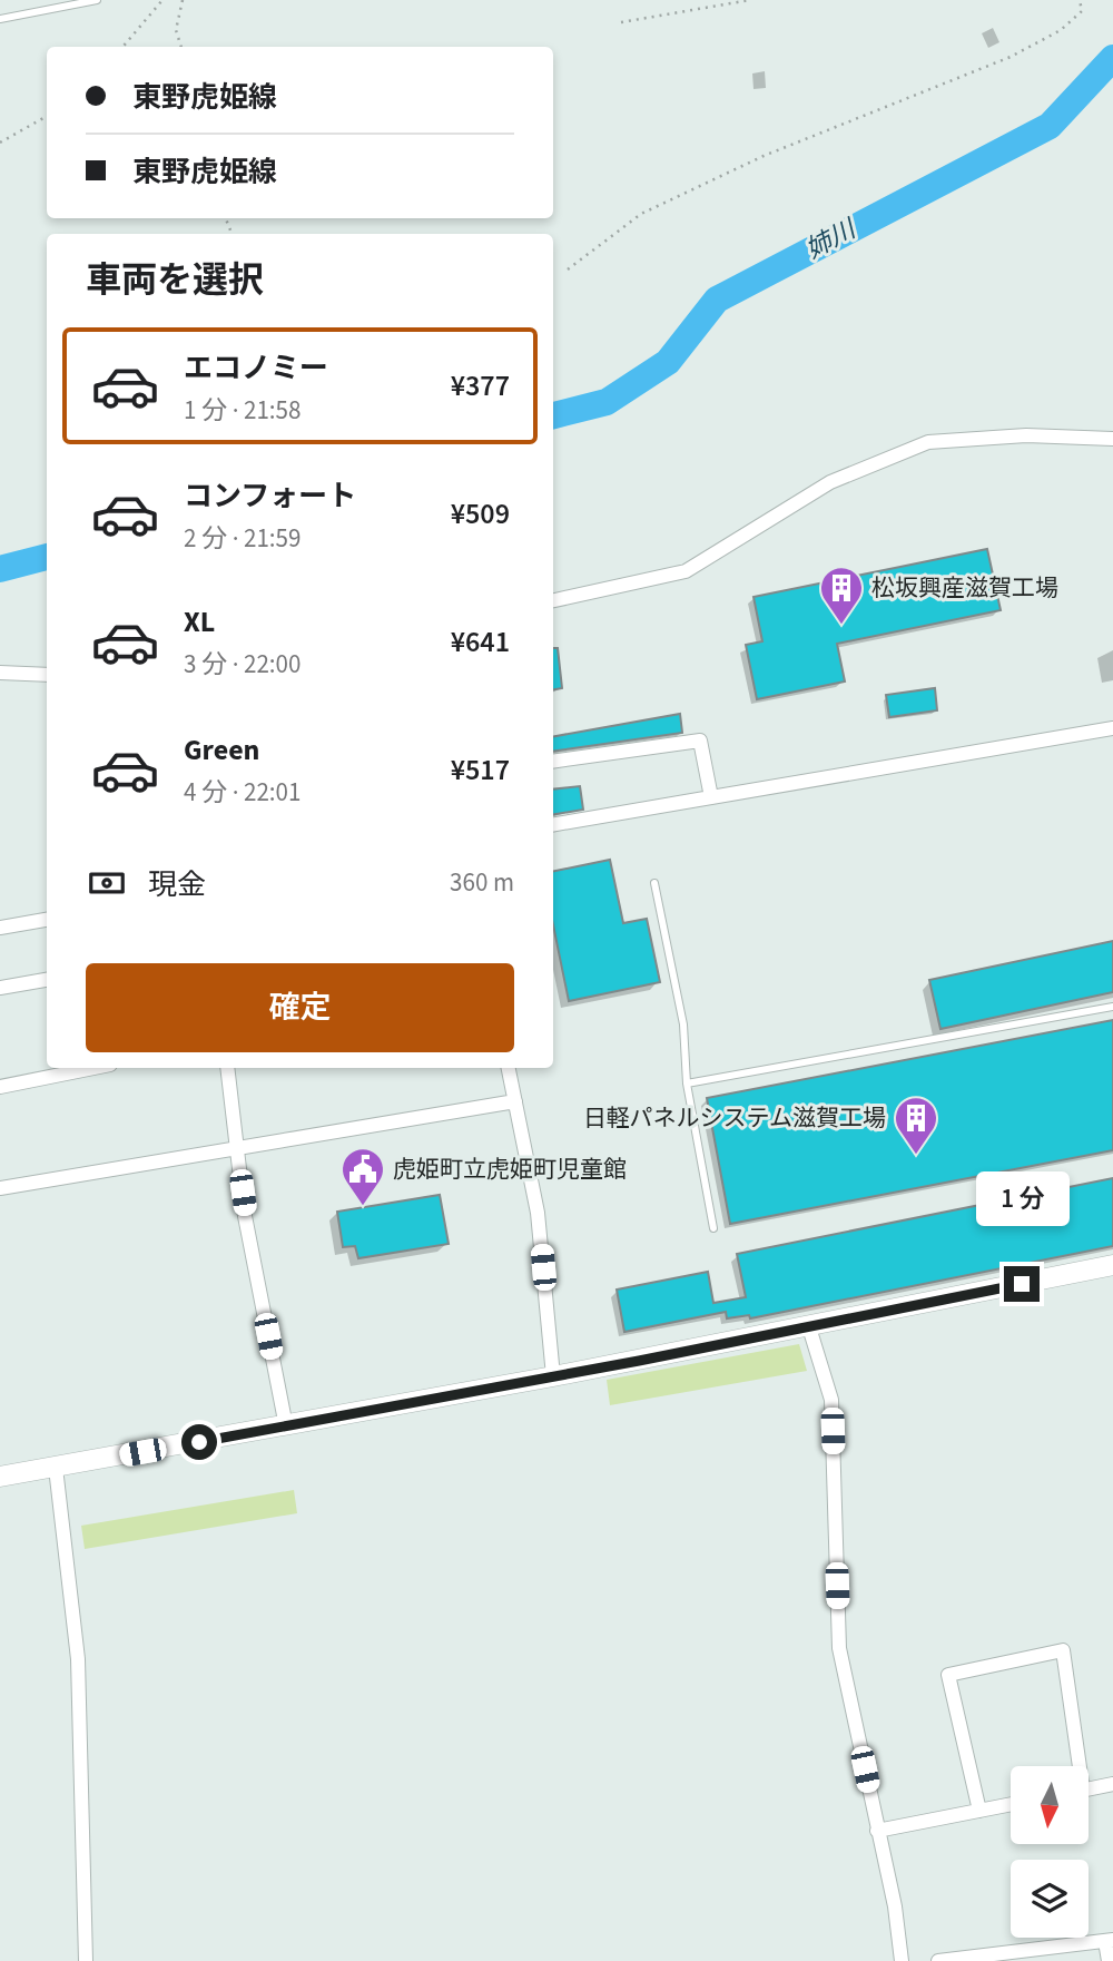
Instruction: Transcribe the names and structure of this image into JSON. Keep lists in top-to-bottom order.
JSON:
{
  "water": ["姉川"],
  "places": {
    "building": ["松坂興産滋賀工場", "日軽パネルシステム滋賀工場"],
    "public building": ["虎姫町立虎姫町児童館"]
  },
  "north": "bottom",
  "page": {
    "banner": ["東野虎姫線", "東野虎姫線"],
    "heading": "車両を選択",
    "list": [
      {
        "name": "エコノミー",
        "note": "1 分 · 21:58",
        "value": "¥377"
      },
      {
        "name": "コンフォート",
        "note": "2 分 · 21:59",
        "value": "¥509"
      },
      {
        "name": "XL",
        "note": "3 分 · 22:00",
        "value": "¥641"
      },
      {
        "name": "Green",
        "note": "4 分 · 22:01",
        "value": "¥517"
      }
    ],
    "pay": ["現金", "360 m"],
    "buttons": "確定",
    "bubble": "1 分"
  }
}
